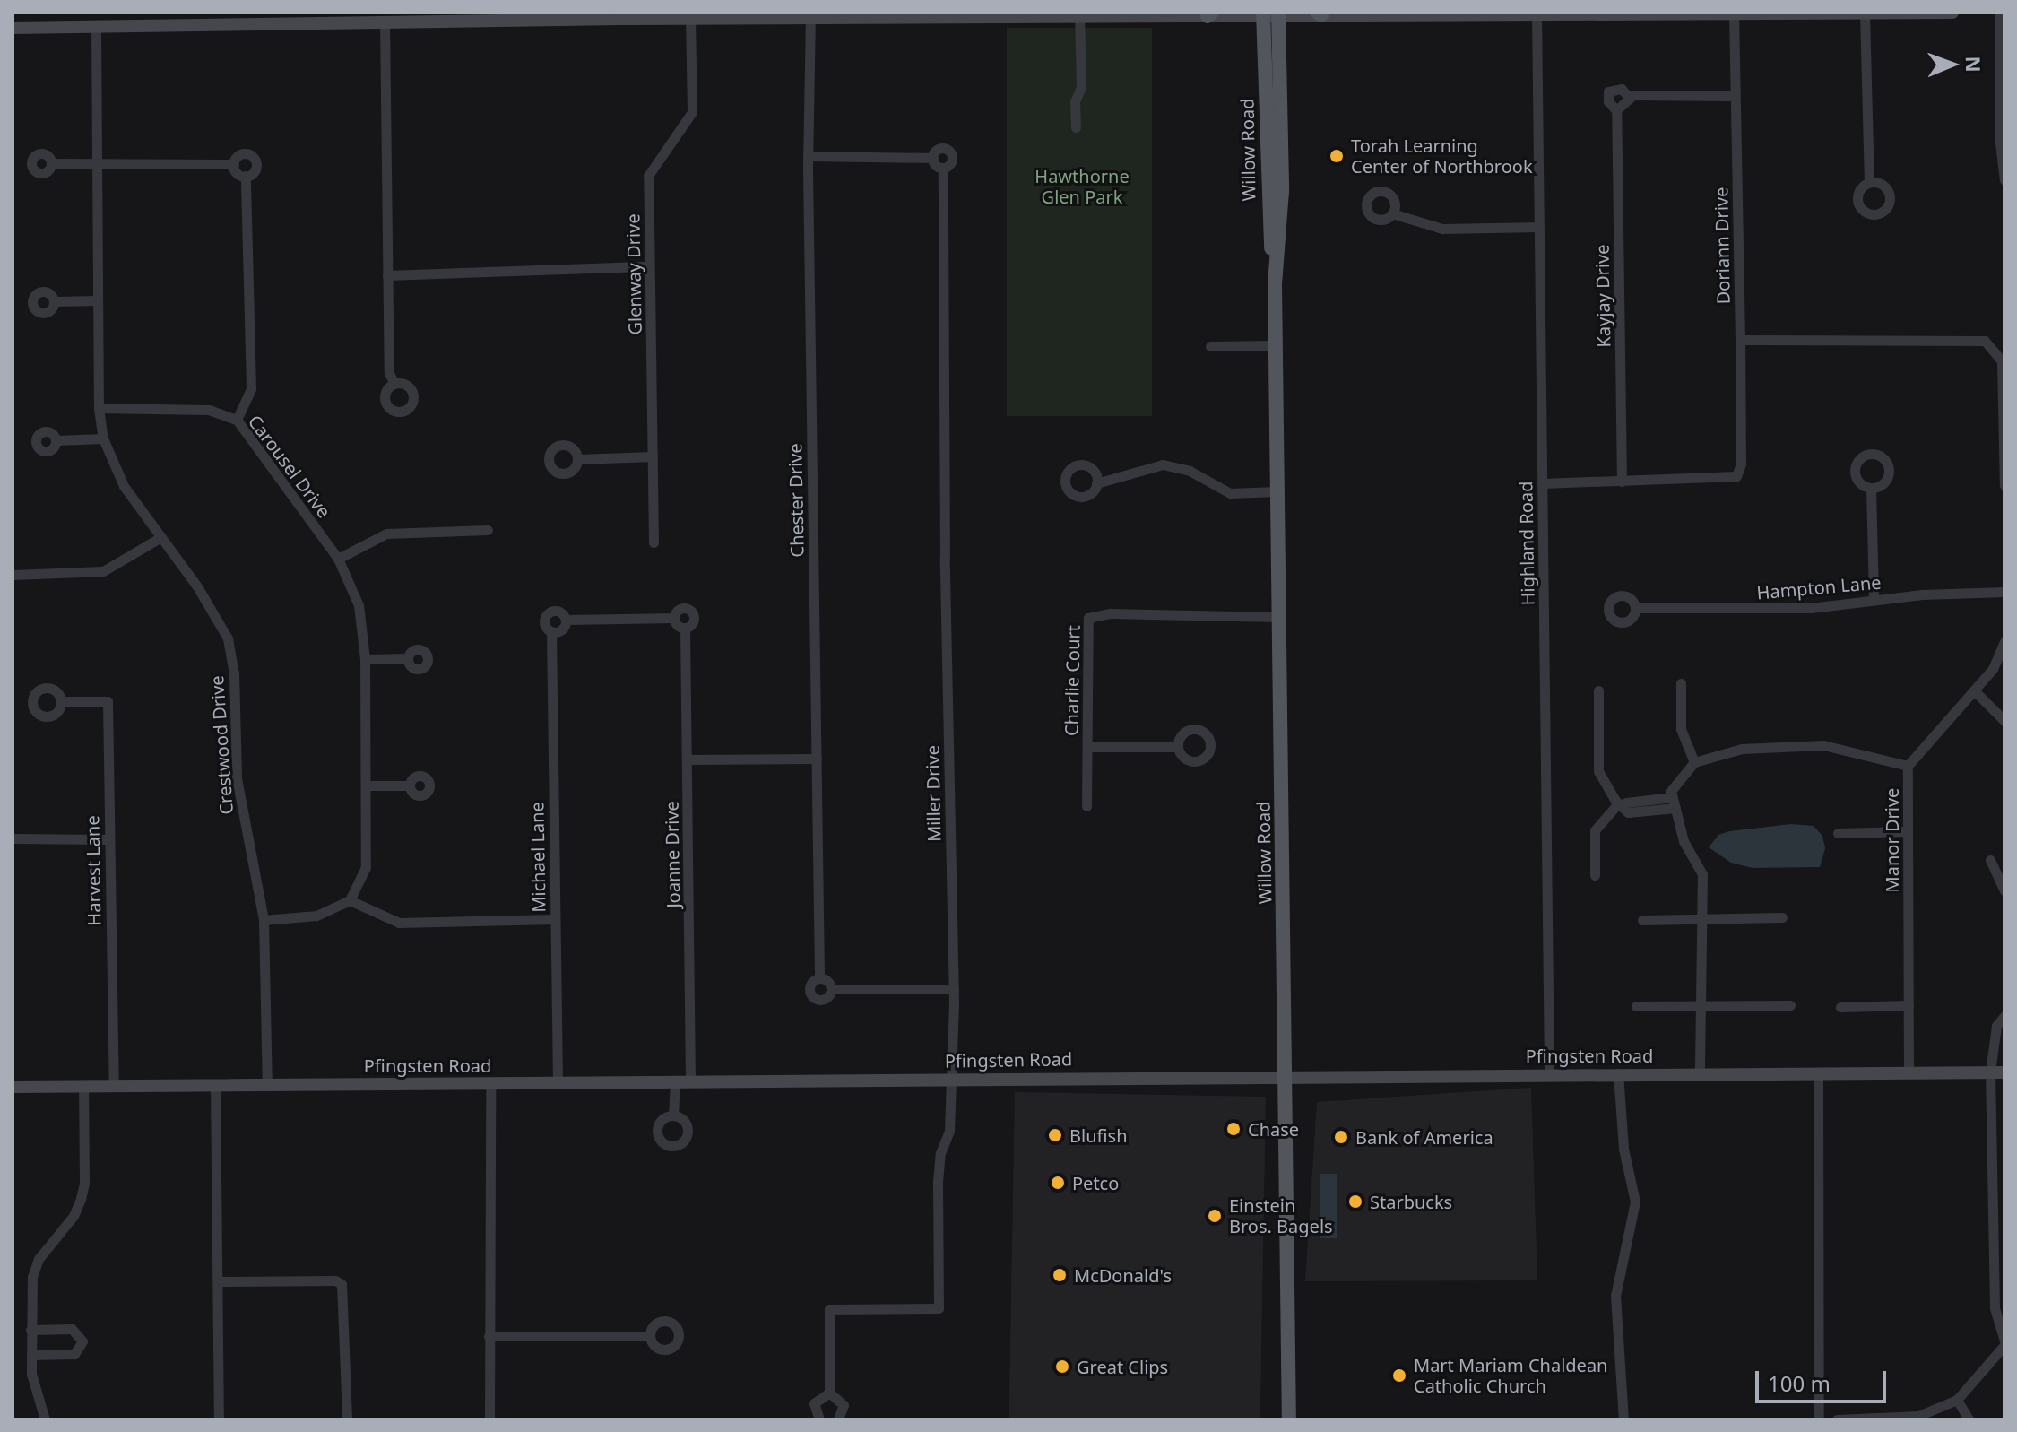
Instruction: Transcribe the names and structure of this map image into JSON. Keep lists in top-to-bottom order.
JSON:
{
  "streets": {
    "main road": ["Willow Road", "Pfingsten Road"],
    "street": [
      "Doriann Drive",
      "Glenway Drive",
      "Kayjay Drive",
      "Carousel Drive",
      "Chester Drive",
      "Highland Road",
      "Hampton Lane",
      "Charlie Court",
      "Crestwood Drive",
      "Miller Drive",
      "Manor Drive",
      "Joanne Drive",
      "Michael Lane",
      "Harvest Lane"
    ]
  },
  "crossings": [
    ["Willow Road", "Charlie Court"],
    ["Willow Road", "Pfingsten Road"],
    ["Doriann Drive", "Kayjay Drive"],
    ["Carousel Drive", "Crestwood Drive"],
    ["Highland Road", "Pfingsten Road"],
    ["Crestwood Drive", "Pfingsten Road"],
    ["Miller Drive", "Pfingsten Road"],
    ["Manor Drive", "Pfingsten Road"],
    ["Joanne Drive", "Pfingsten Road"],
    ["Michael Lane", "Pfingsten Road"],
    ["Harvest Lane", "Pfingsten Road"]
  ],
  "parks": ["Hawthorne Glen Park"],
  "places": [
    "Torah Learning Center of Northbrook",
    "Chase",
    "Blufish",
    "Bank of America",
    "Petco",
    "Starbucks",
    "Einstein Bros. Bagels",
    "McDonald's",
    "Great Clips",
    "Mart Mariam Chaldean Catholic Church"
  ],
  "scale_bar": "100 m",
  "north": "right"
}
